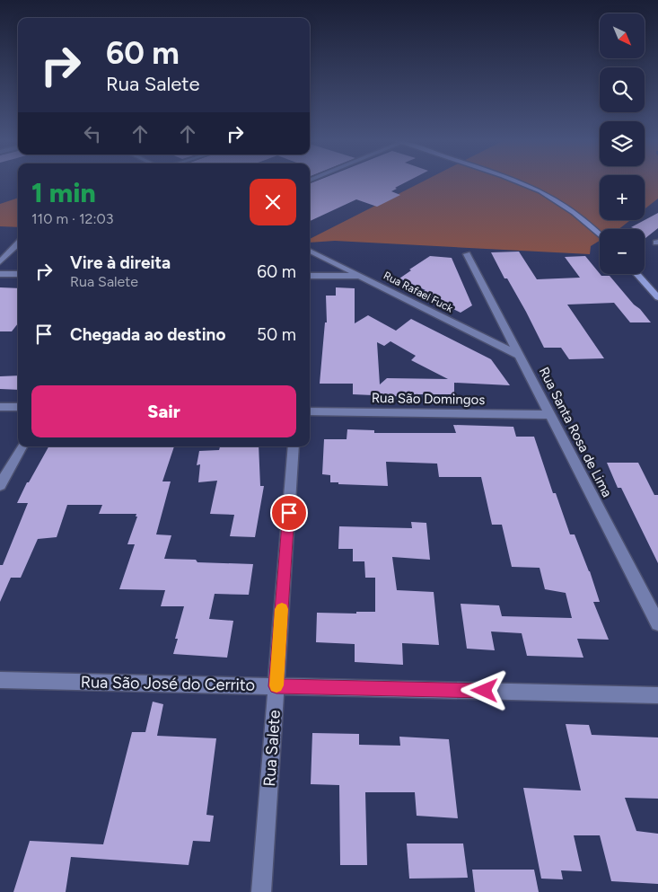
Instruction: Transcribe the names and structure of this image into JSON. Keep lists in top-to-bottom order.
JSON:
{
  "streets": {
    "street": [
      "Rua Rafael Fuck",
      "Rua São Domingos",
      "Rua Santa Rosa de Lima",
      "Rua São José do Cerrito",
      "Rua Salete"
    ]
  },
  "crossings": [
    ["Rua Rafael Fuck", "Rua Santa Rosa de Lima"],
    ["Rua São Domingos", "Rua Santa Rosa de Lima"],
    ["Rua São José do Cerrito", "Rua Salete"]
  ],
  "north": "bottom right",
  "page": {
    "map_buttons": ["+", "−"],
    "turn": ["60 m", "Rua Salete"],
    "heading": ["1 min", "110 m · 12:03"],
    "list": [
      {
        "name": "Vire à direita",
        "note": "Rua Salete",
        "value": "60 m"
      },
      {
        "name": "Chegada ao destino",
        "value": "50 m"
      }
    ],
    "buttons": "Sair"
  }
}
